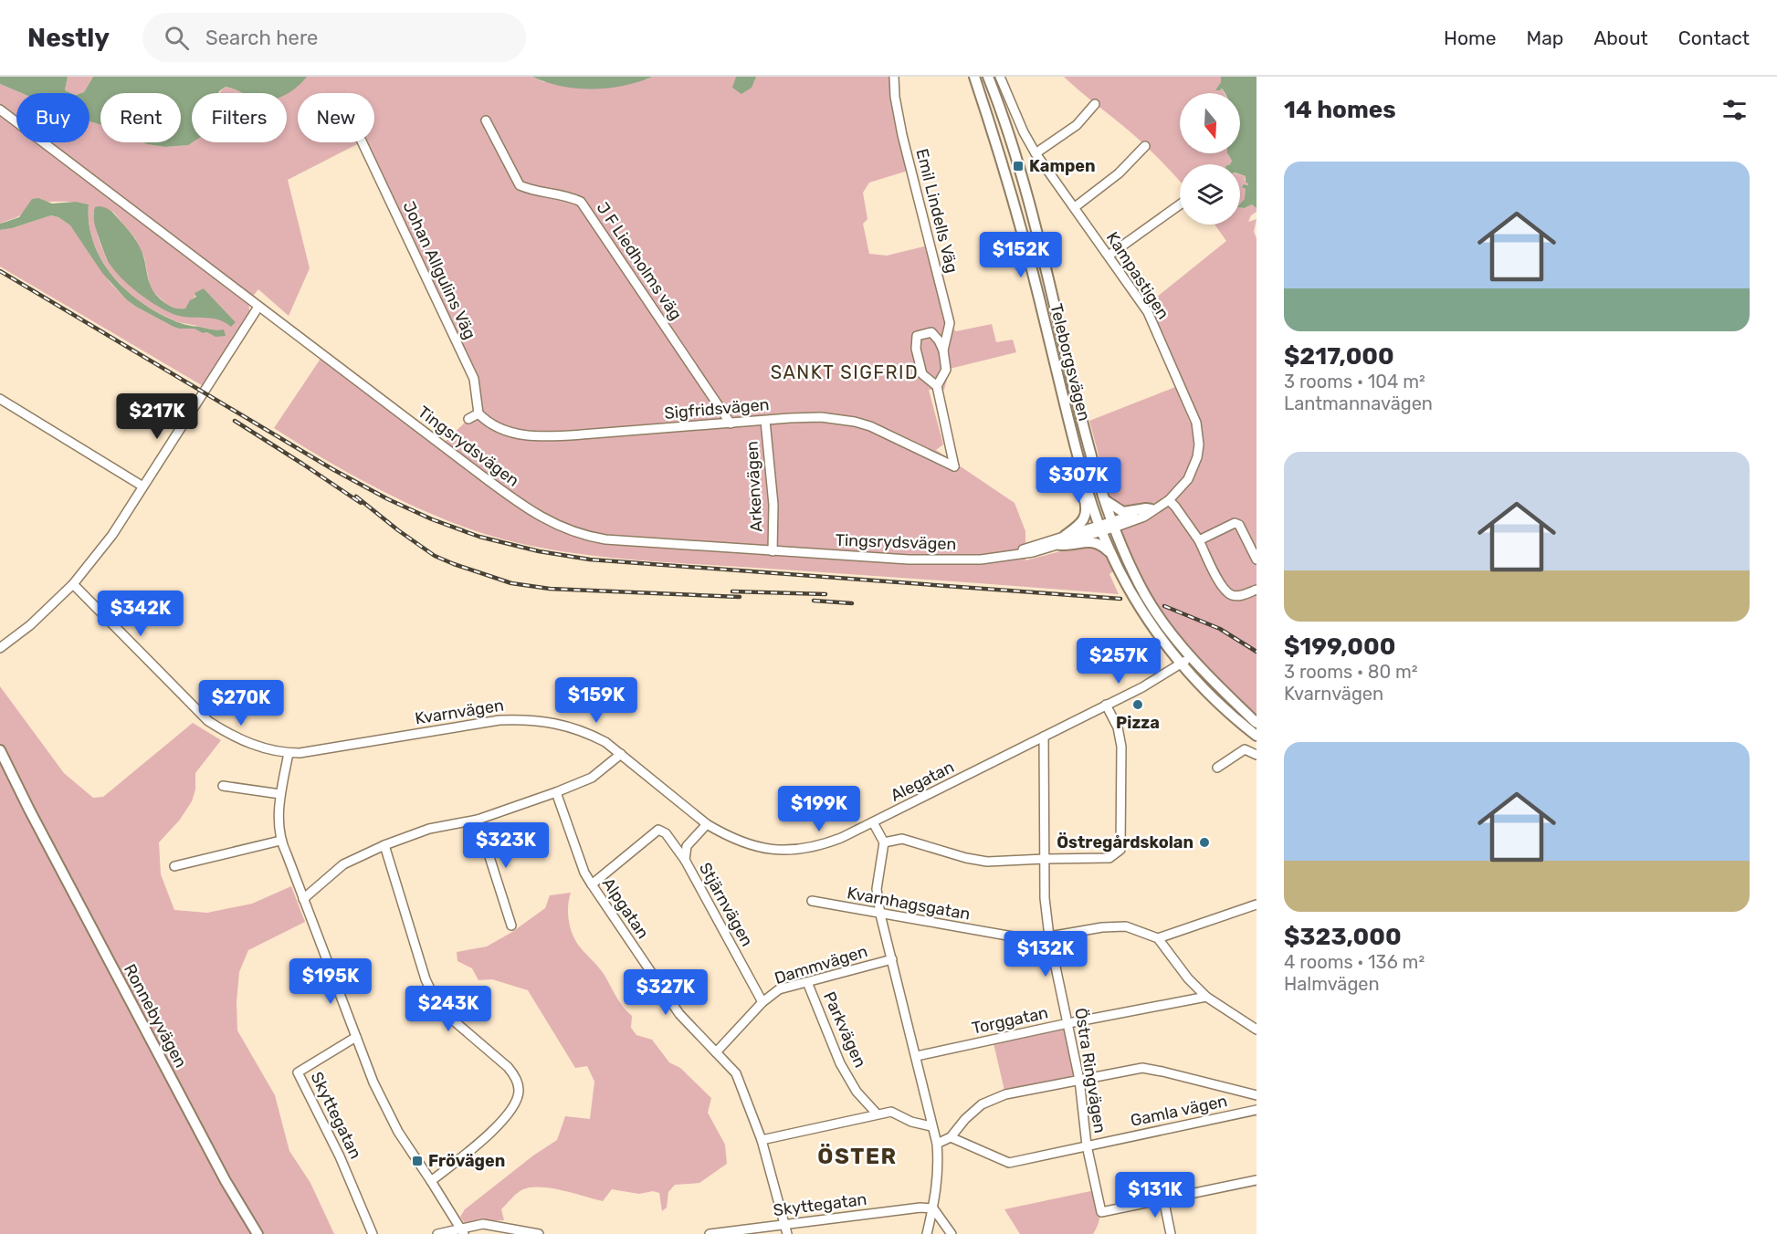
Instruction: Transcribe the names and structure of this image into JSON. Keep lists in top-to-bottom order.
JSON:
{
  "streets": {
    "main road": ["Teleborgsvägen", "Ronnebyvägen"],
    "street": [
      "Emil Lindells Väg",
      "J F Liedholms väg",
      "Johan Allgulins Väg",
      "Kampastigen",
      "Sigfridsvägen",
      "Tingsrydsvägen",
      "Arkenvägen",
      "Kvarnvägen",
      "Alegatan",
      "Kvarnhagsgatan",
      "Stjärnvägen",
      "Alpgatan",
      "Dammvägen",
      "Torggatan",
      "Parkvägen",
      "Östra Ringvägen",
      "Gamla vägen",
      "Skyttegatan"
    ]
  },
  "crossings": [
    ["Emil Lindells Väg", "Sigfridsvägen"],
    ["J F Liedholms väg", "Sigfridsvägen"],
    ["Johan Allgulins Väg", "Sigfridsvägen"],
    ["Kampastigen", "Teleborgsvägen"],
    ["Kampastigen", "Tingsrydsvägen"],
    ["Teleborgsvägen", "Tingsrydsvägen"],
    ["Teleborgsvägen", "Alegatan"],
    ["Sigfridsvägen", "Arkenvägen"],
    ["Tingsrydsvägen", "Arkenvägen"],
    ["Kvarnvägen", "Alegatan"],
    ["Kvarnvägen", "Stjärnvägen"],
    ["Alegatan", "Östra Ringvägen"],
    ["Kvarnhagsgatan", "Östra Ringvägen"],
    ["Stjärnvägen", "Dammvägen"],
    ["Alpgatan", "Dammvägen"],
    ["Alpgatan", "Skyttegatan"],
    ["Dammvägen", "Parkvägen"],
    ["Torggatan", "Östra Ringvägen"],
    ["Östra Ringvägen", "Gamla vägen"]
  ],
  "districts": ["SANKT SIGFRID", "ÖSTER"],
  "places": {
    "transit": ["Kampen", "Frövägen"],
    "other": ["Pizza", "Östregårdskolan"]
  },
  "north": "bottom",
  "page": {
    "header": "Nestly",
    "search": "Search here",
    "nav": [
      "Home",
      "Map",
      "About",
      "Contact"
    ],
    "heading": "14 homes",
    "chip": [
      "Buy",
      "Rent",
      "Filters",
      "New"
    ],
    "list": [
      {
        "name": "$217,000",
        "note": "3 rooms · 104 m² · Lantmannavägen"
      },
      {
        "name": "$199,000",
        "note": "3 rooms · 80 m² · Kvarnvägen"
      },
      {
        "name": "$323,000",
        "note": "4 rooms · 136 m² · Halmvägen"
      }
    ],
    "price": [
      "$152K",
      "$217K",
      "$307K",
      "$342K",
      "$257K",
      "$159K",
      "$270K",
      "$199K",
      "$323K",
      "$132K",
      "$195K",
      "$327K",
      "$243K",
      "$131K"
    ]
  }
}
